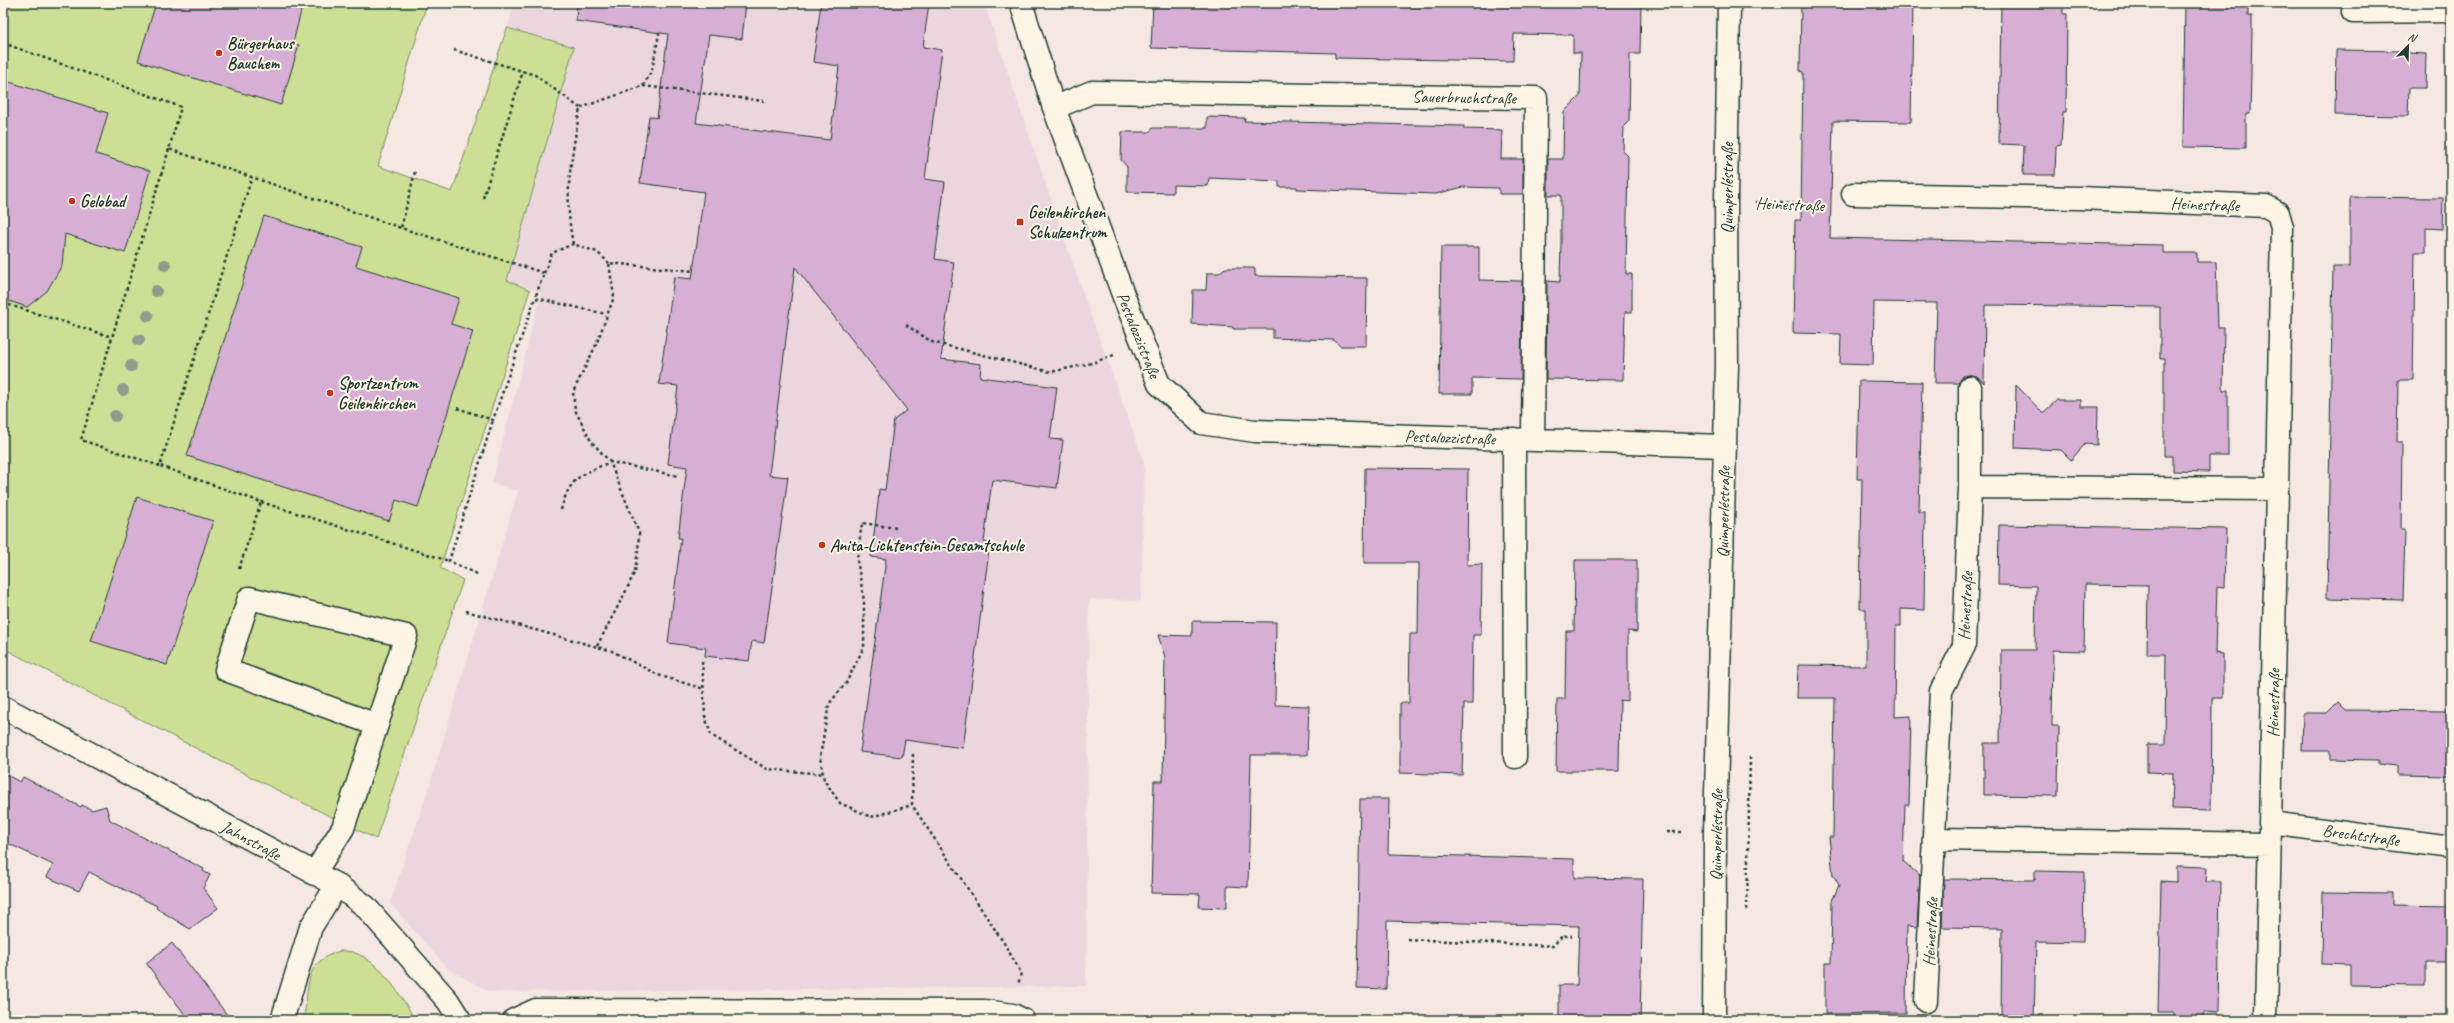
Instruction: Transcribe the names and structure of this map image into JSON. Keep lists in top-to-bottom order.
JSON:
{
  "streets": {
    "street": [
      "Sauerbruchstraße",
      "Quimperléstraße",
      "Heinestraße",
      "Pestalozzistraße",
      "Brechtstraße",
      "Jahnstraße"
    ]
  },
  "crossings": [
    ["Sauerbruchstraße", "Pestalozzistraße"],
    ["Quimperléstraße", "Heinestraße"],
    ["Quimperléstraße", "Pestalozzistraße"],
    ["Heinestraße", "Brechtstraße"]
  ],
  "places": {
    "other": [
      "Bürgerhaus Bauchem",
      "Gelobad",
      "Sportzentrum Geilenkirchen",
      "Anita-Lichtenstein-Gesamtschule"
    ],
    "transit": ["Geilenkirchen Schulzentrum"]
  },
  "north": "top right"
}
